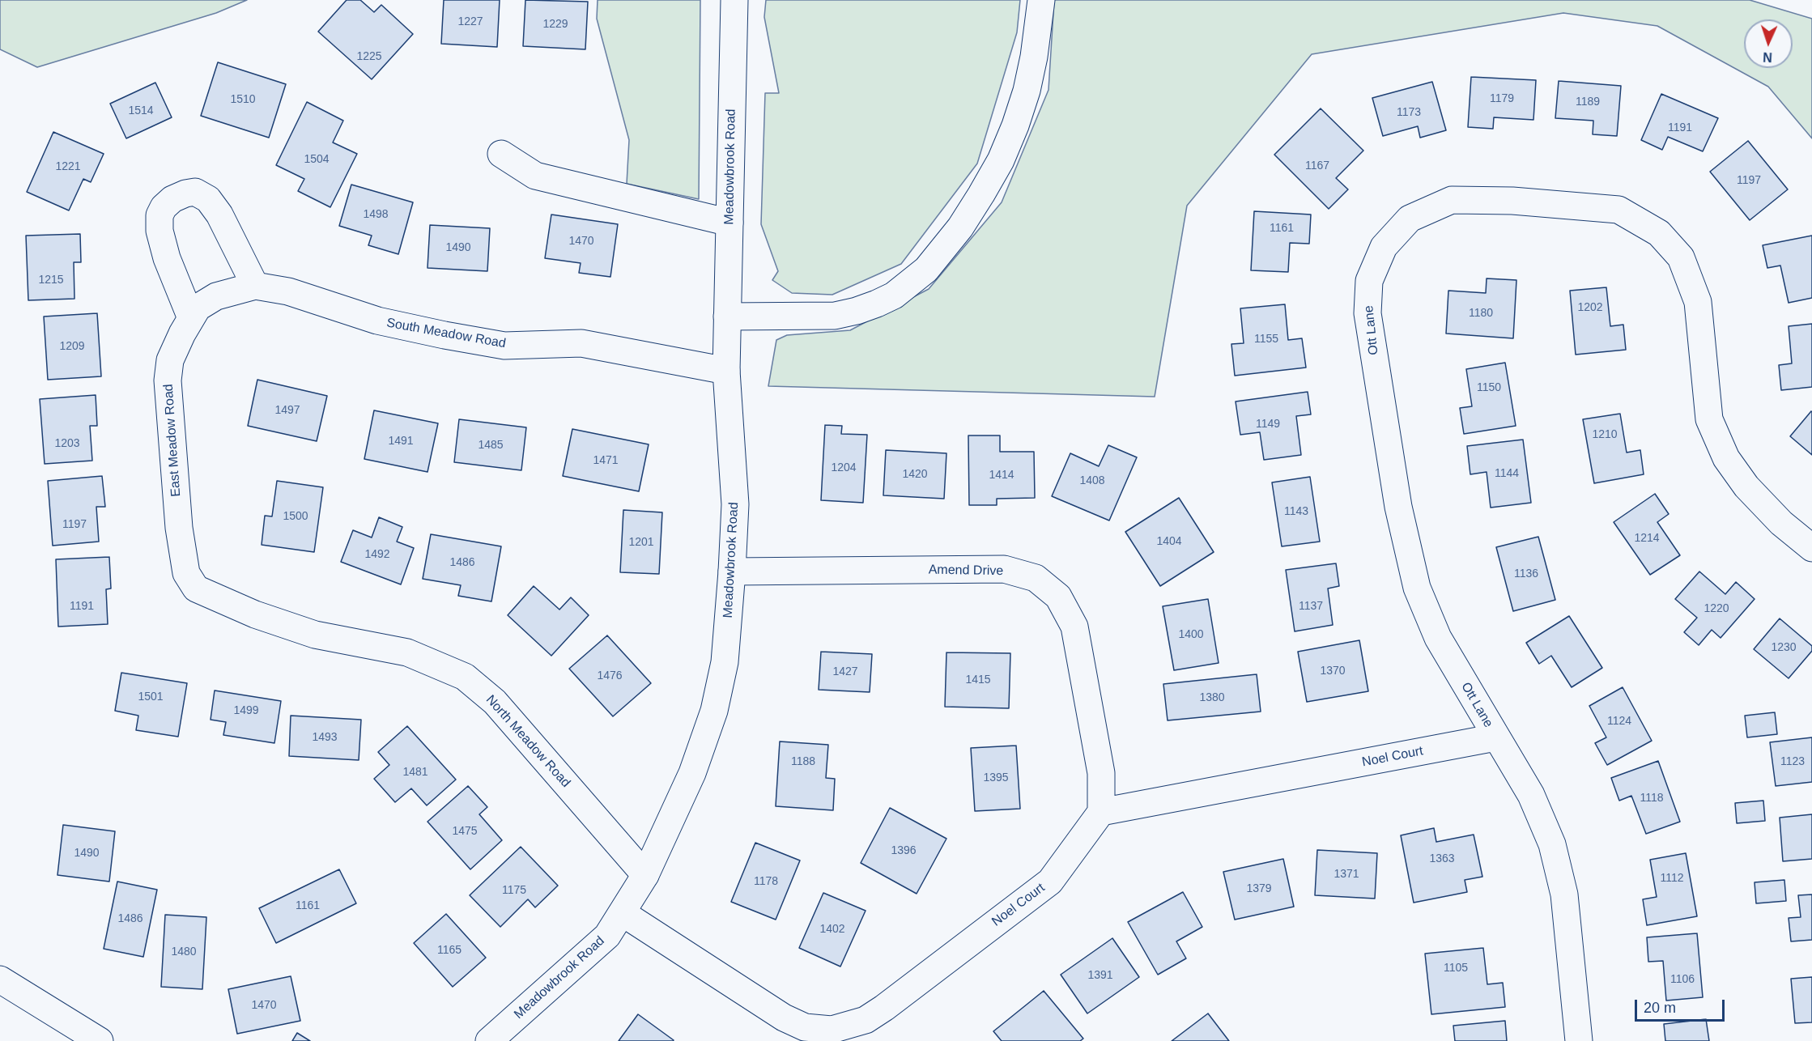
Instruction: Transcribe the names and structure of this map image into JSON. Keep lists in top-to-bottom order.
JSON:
{
  "streets": {
    "main road": [
      "Meadowbrook Road",
      "Ott Lane",
      "South Meadow Road",
      "East Meadow Road",
      "Amend Drive",
      "North Meadow Road",
      "Noel Court"
    ]
  },
  "crossings": [
    ["Meadowbrook Road", "South Meadow Road"],
    ["Meadowbrook Road", "Amend Drive"],
    ["Meadowbrook Road", "North Meadow Road"],
    ["Meadowbrook Road", "Noel Court"],
    ["Ott Lane", "Noel Court"],
    ["South Meadow Road", "East Meadow Road"],
    ["East Meadow Road", "North Meadow Road"],
    ["Amend Drive", "Noel Court"]
  ],
  "house_numbers": [
    "1227",
    "1229",
    "1225",
    "1179",
    "1510",
    "1189",
    "1514",
    "1173",
    "1191",
    "1504",
    "1167",
    "1221",
    "1197",
    "1498",
    "1161",
    "1470",
    "1490",
    "1215",
    "1202",
    "1180",
    "1155",
    "1209",
    "1150",
    "1497",
    "1149",
    "1210",
    "1491",
    "1203",
    "1485",
    "1471",
    "1204",
    "1144",
    "1420",
    "1414",
    "1408",
    "1143",
    "1500",
    "1197",
    "1214",
    "1404",
    "1201",
    "1492",
    "1486",
    "1136",
    "1191",
    "1137",
    "1220",
    "1400",
    "1230",
    "1370",
    "1427",
    "1476",
    "1415",
    "1501",
    "1380",
    "1499",
    "1124",
    "1493",
    "1188",
    "1123",
    "1481",
    "1395",
    "1118",
    "1475",
    "1396",
    "1490",
    "1363",
    "1371",
    "1112",
    "1178",
    "1379",
    "1175",
    "1161",
    "1486",
    "1402",
    "1165",
    "1480",
    "1105",
    "1391",
    "1106",
    "1470"
  ],
  "scale_bar": "20 m",
  "north": "bottom"
}
